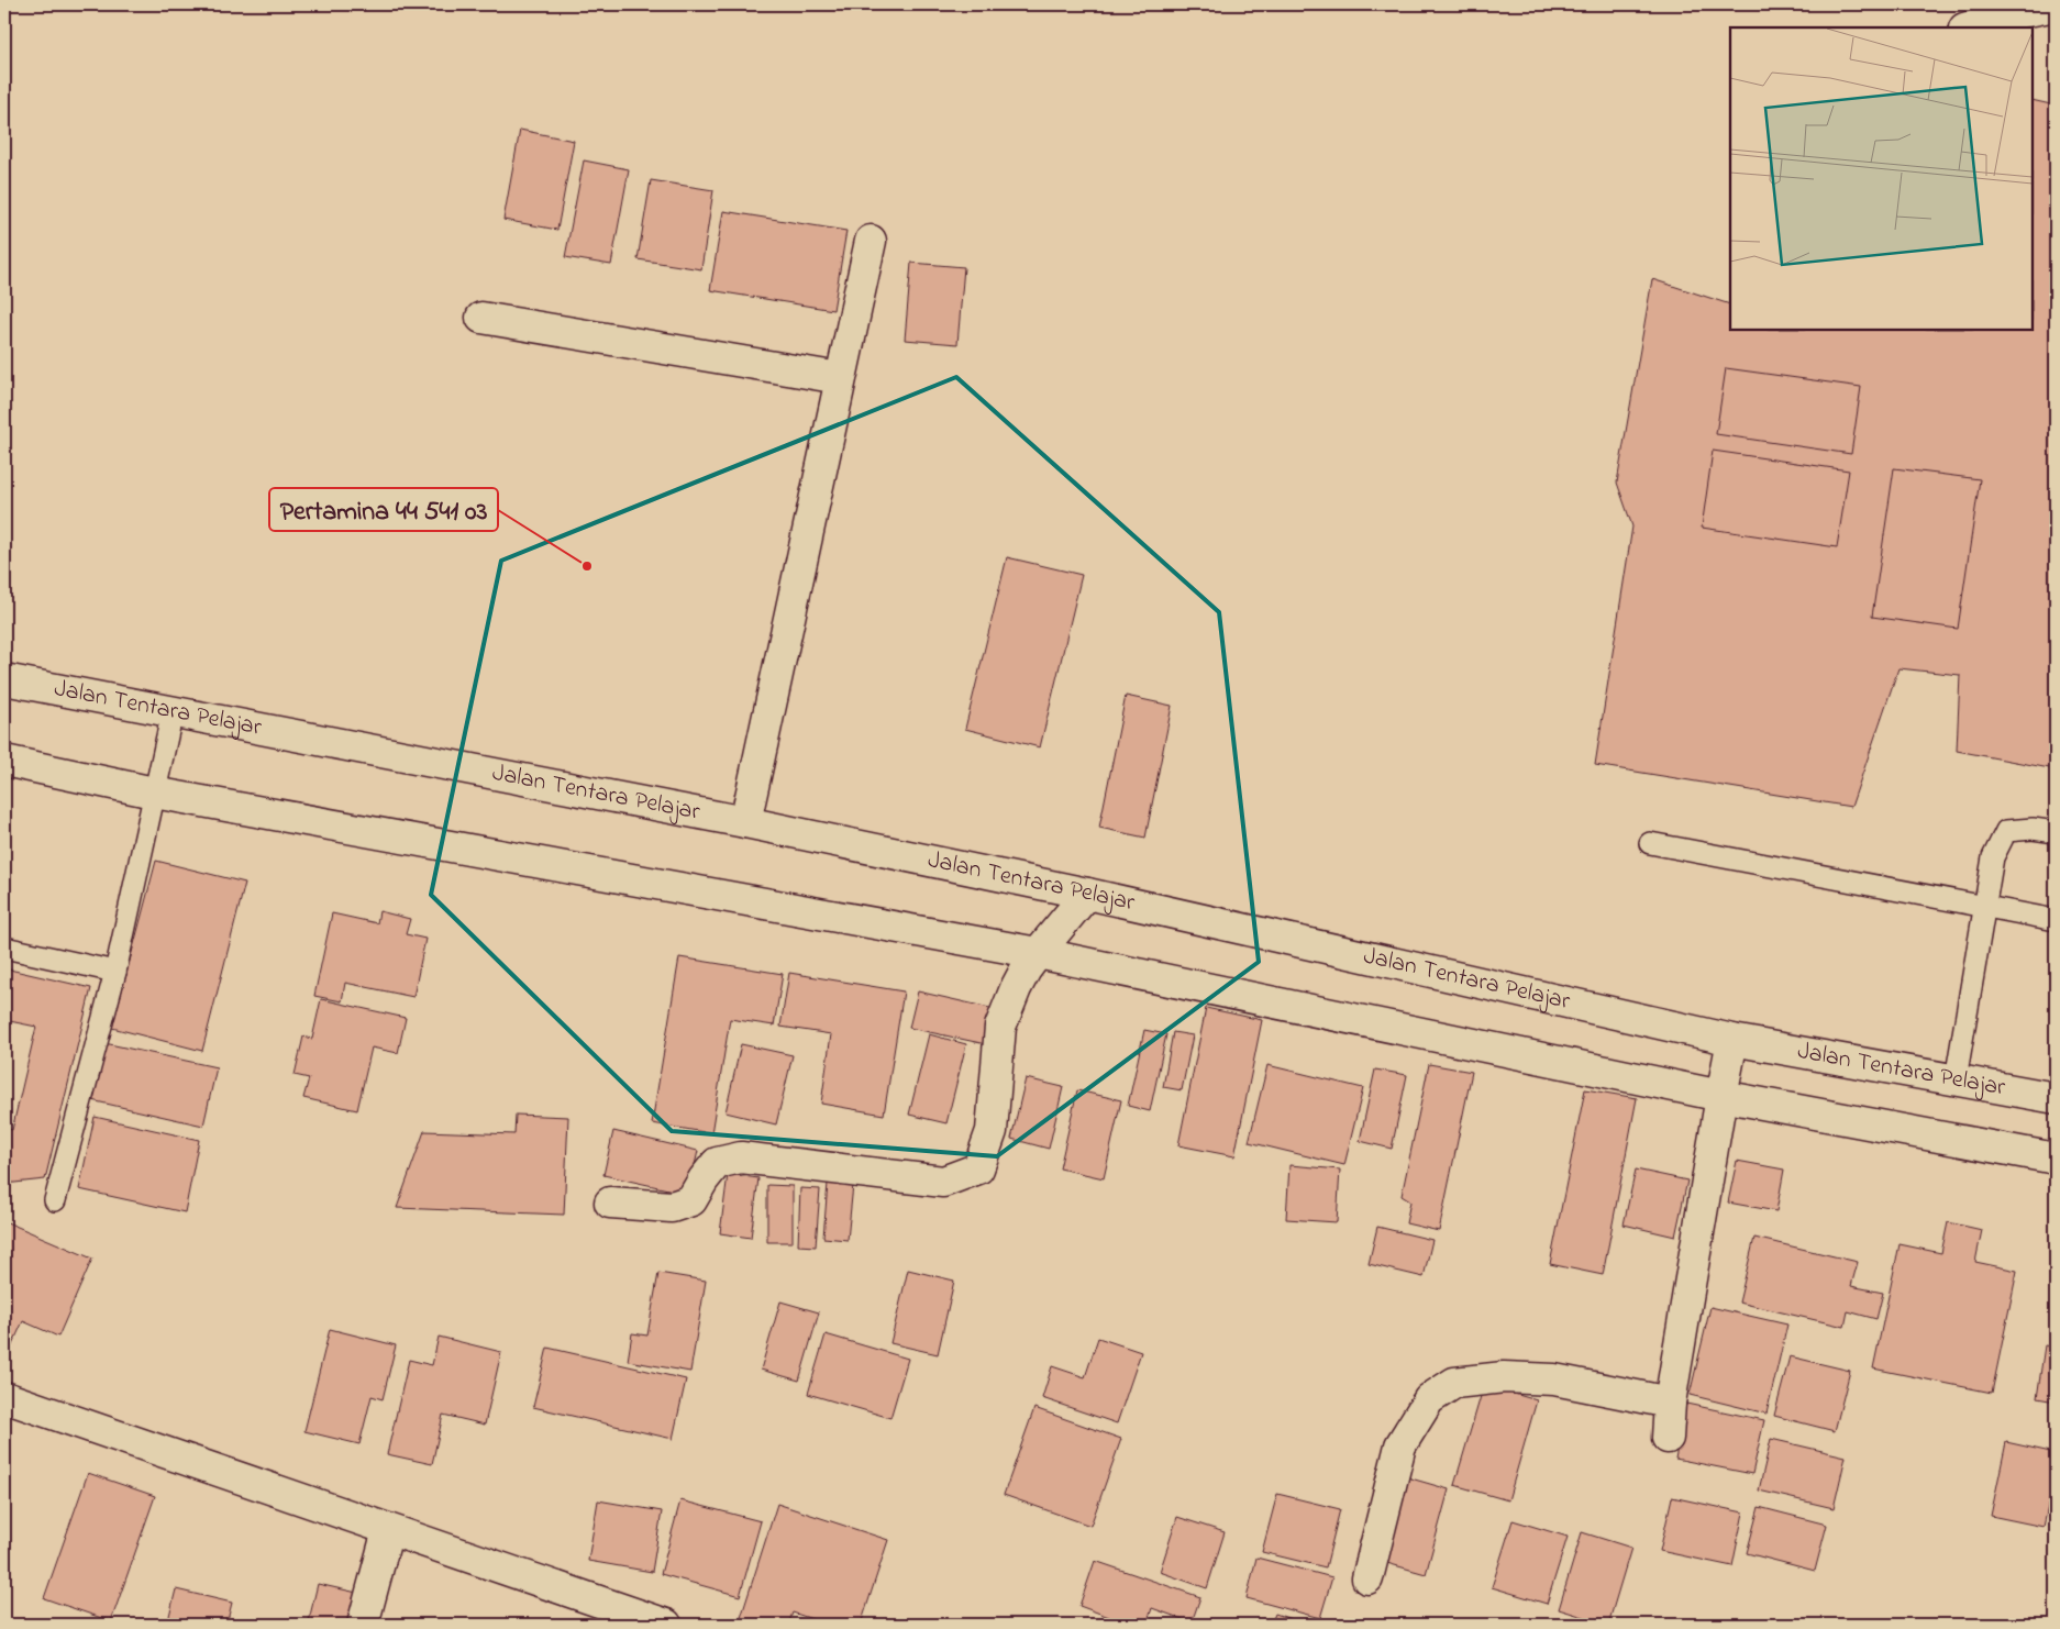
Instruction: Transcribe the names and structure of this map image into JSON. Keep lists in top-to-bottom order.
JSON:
{
  "streets": {
    "street": ["Jalan Tentara Pelajar"]
  },
  "places": ["Pertamina 44 541 03"]
}
